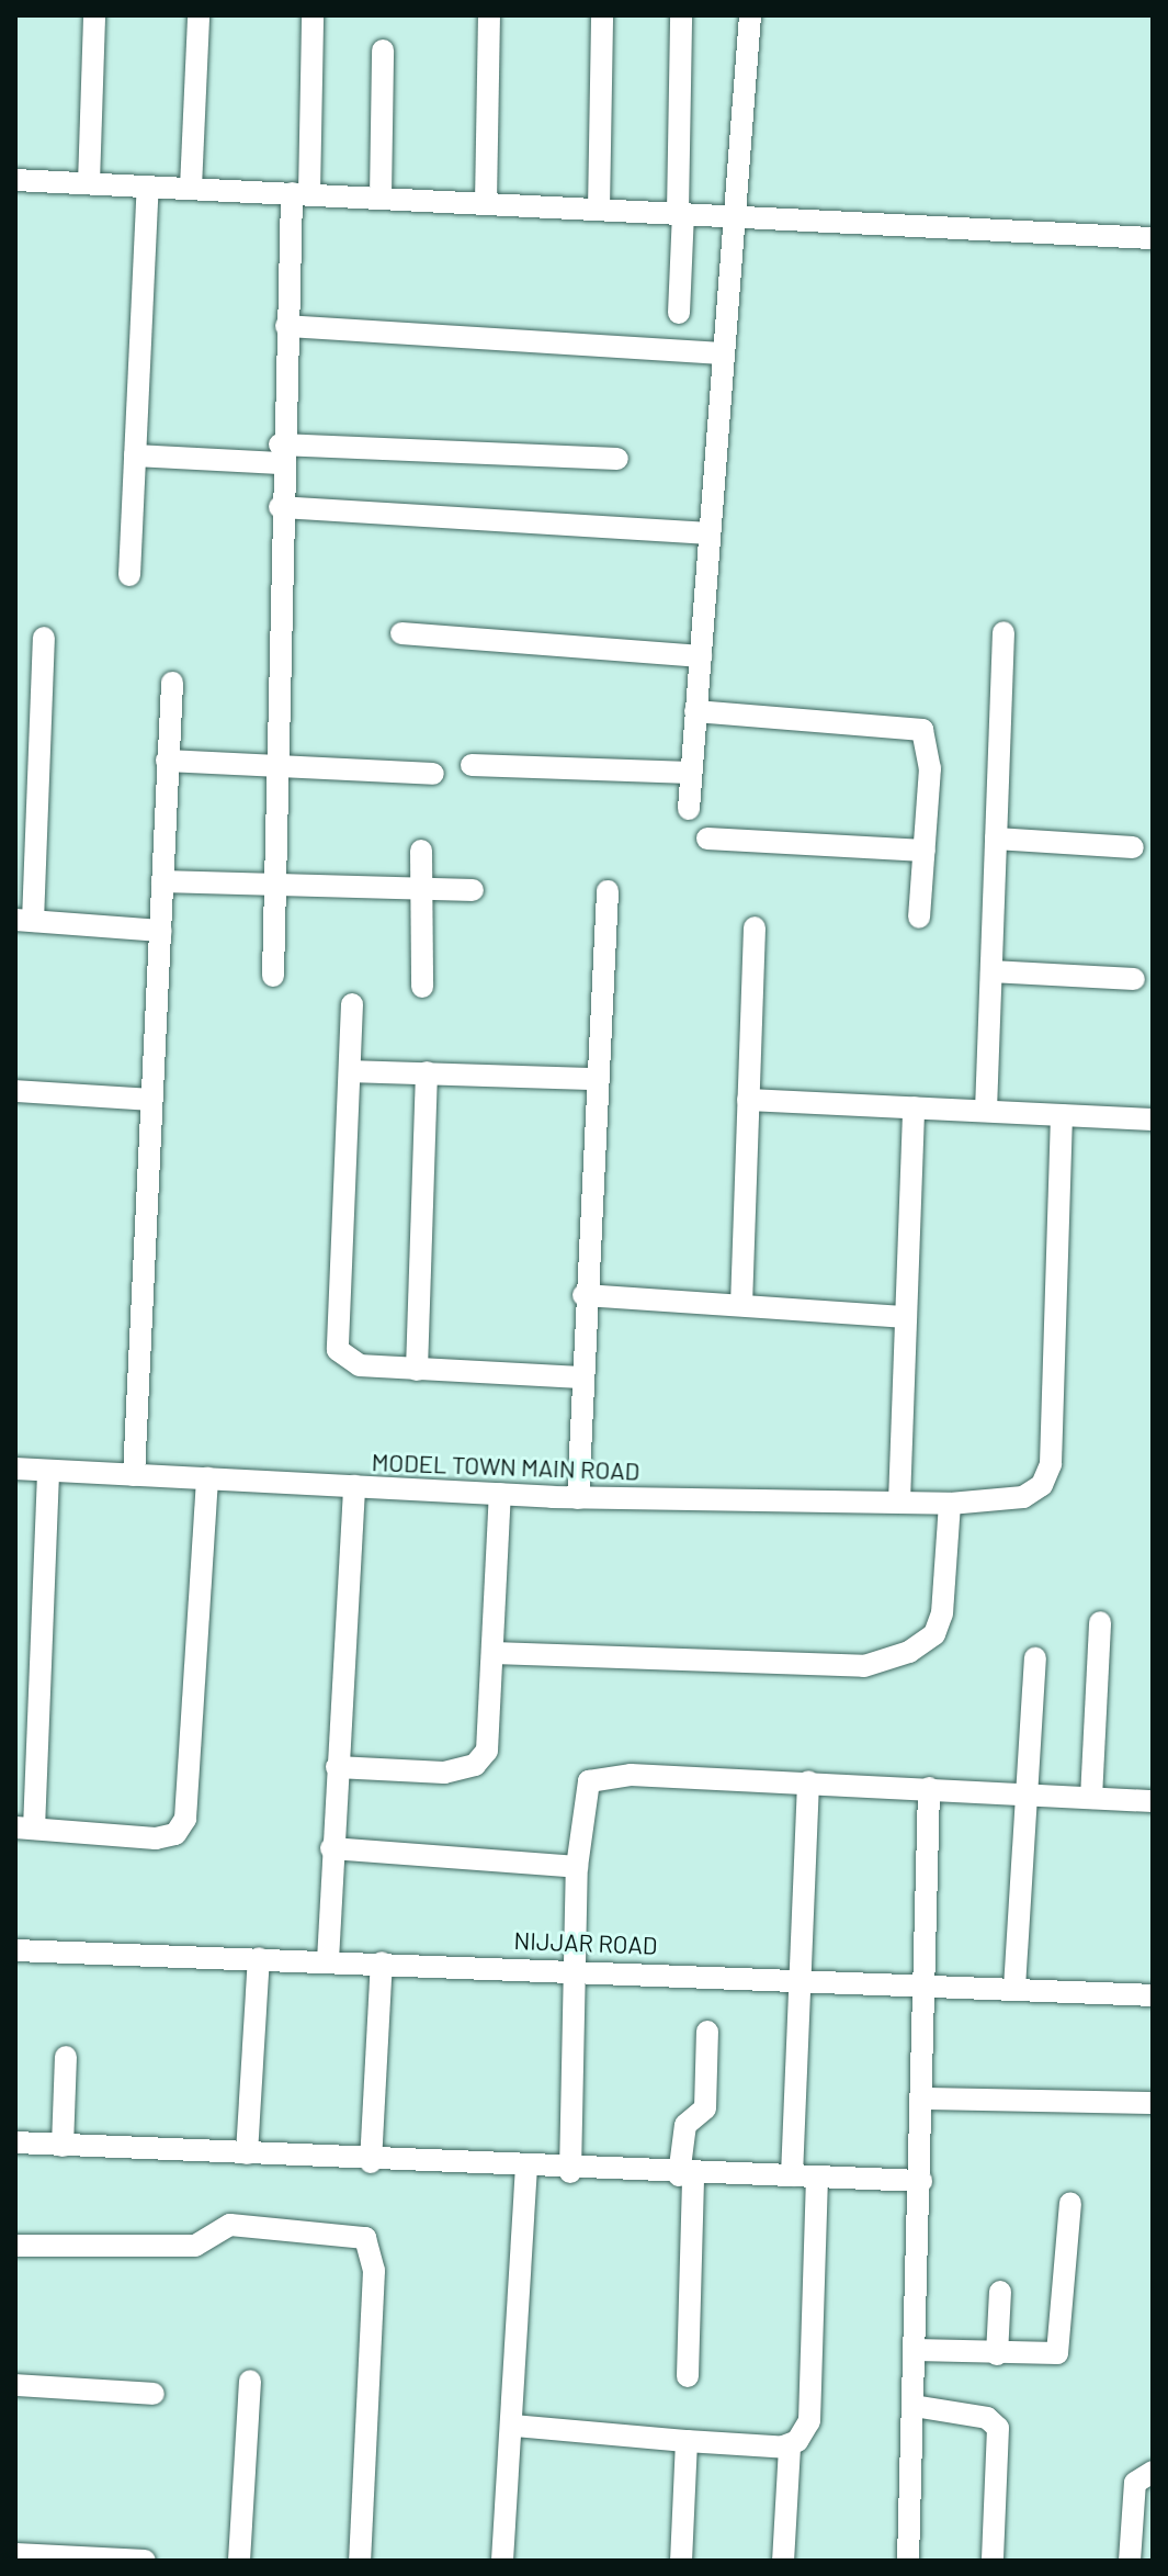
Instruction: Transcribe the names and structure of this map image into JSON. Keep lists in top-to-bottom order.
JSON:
{
  "streets": {
    "street": ["MODEL TOWN MAIN ROAD", "NIJJAR ROAD"]
  }
}
